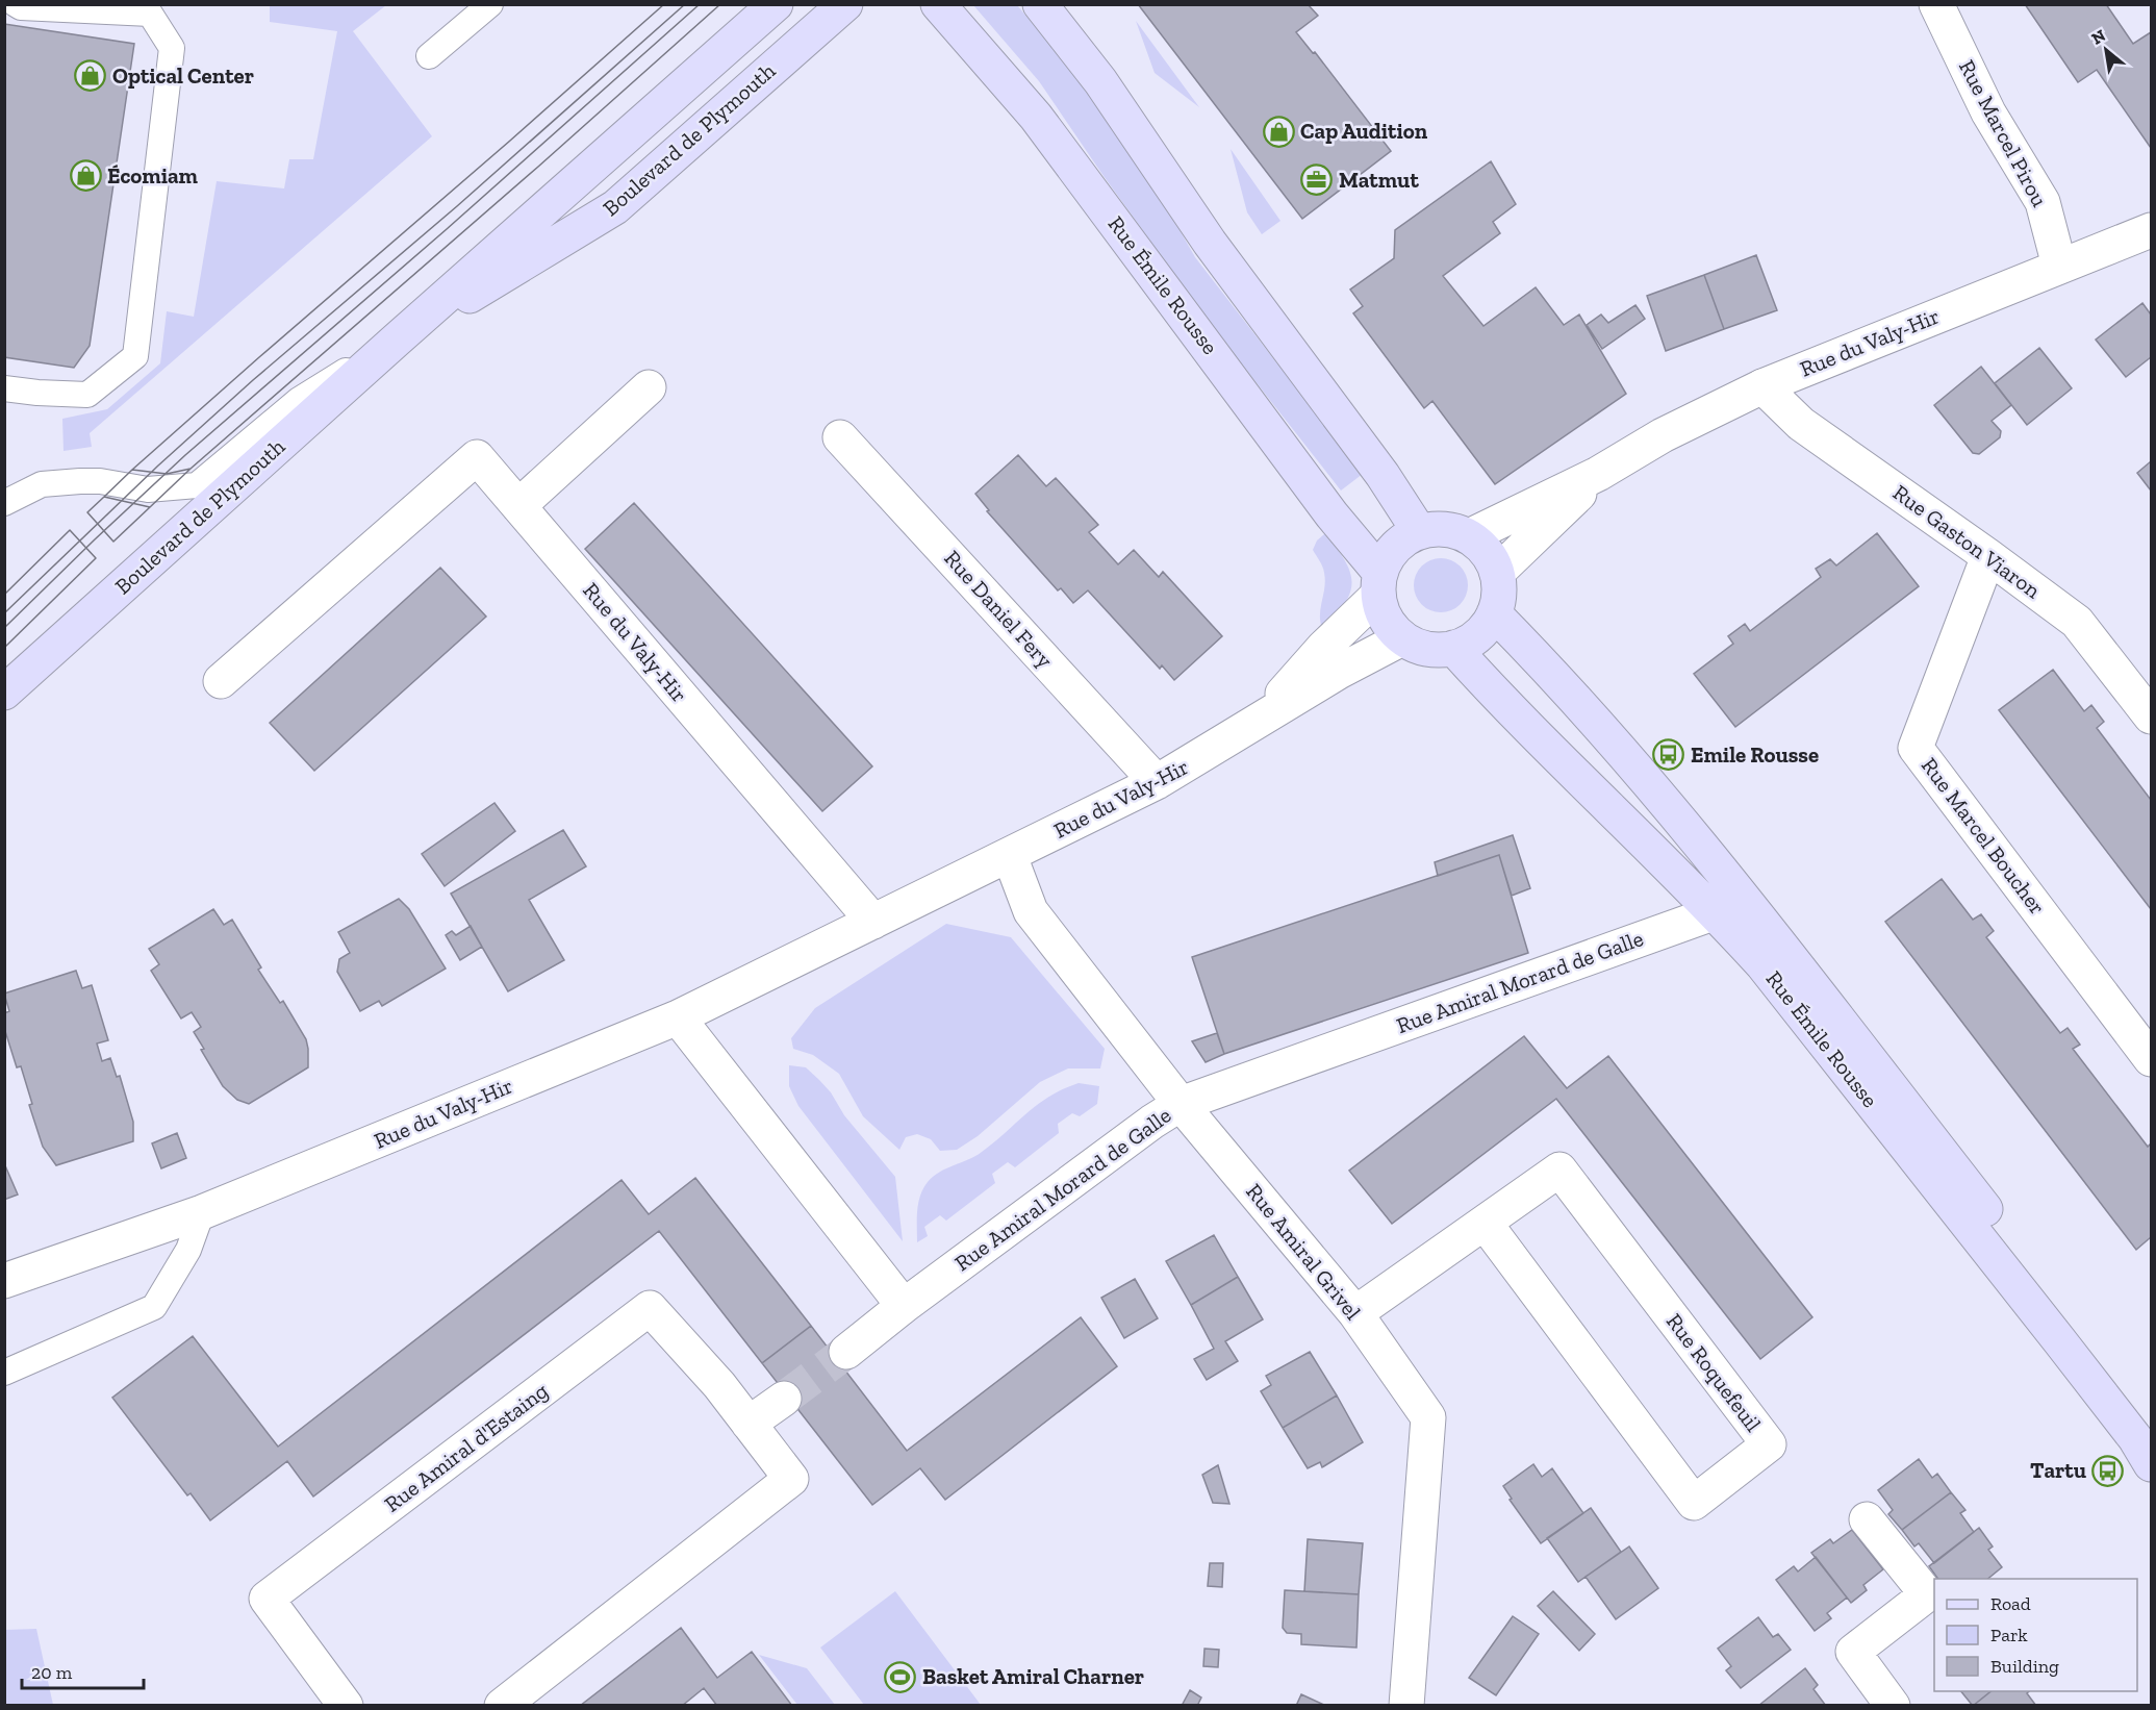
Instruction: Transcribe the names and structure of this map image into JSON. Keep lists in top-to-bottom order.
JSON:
{
  "streets": {
    "main road": ["Boulevard de Plymouth", "Rue Émile Rousse"],
    "street": [
      "Rue Marcel Pirou",
      "Rue du Valy-Hir",
      "Rue Gaston Viaron",
      "Rue Daniel Fery",
      "Rue Marcel Boucher",
      "Rue Amiral Morard de Galle",
      "Rue Amiral Grivel",
      "Rue Roquefeuil",
      "Rue Amiral d'Estaing"
    ]
  },
  "crossings": [
    ["Rue Marcel Pirou", "Rue du Valy-Hir"],
    ["Rue Émile Rousse", "Rue du Valy-Hir"],
    ["Rue Émile Rousse", "Rue Amiral Morard de Galle"],
    ["Rue du Valy-Hir", "Rue Gaston Viaron"],
    ["Rue du Valy-Hir", "Rue Daniel Fery"],
    ["Rue du Valy-Hir", "Rue Amiral Grivel"],
    ["Rue Gaston Viaron", "Rue Marcel Boucher"],
    ["Rue Amiral Morard de Galle", "Rue Amiral Grivel"],
    ["Rue Amiral Grivel", "Rue Roquefeuil"]
  ],
  "places": {
    "shop": ["Optical Center", "Cap Audition", "Écomiam"],
    "office": ["Matmut"],
    "bus stop": ["Emile Rousse", "Tartu"],
    "sports": ["Basket Amiral Charner"]
  },
  "legend": ["Road", "Park", "Building"],
  "scale_bar": "20 m",
  "north": "top left"
}
